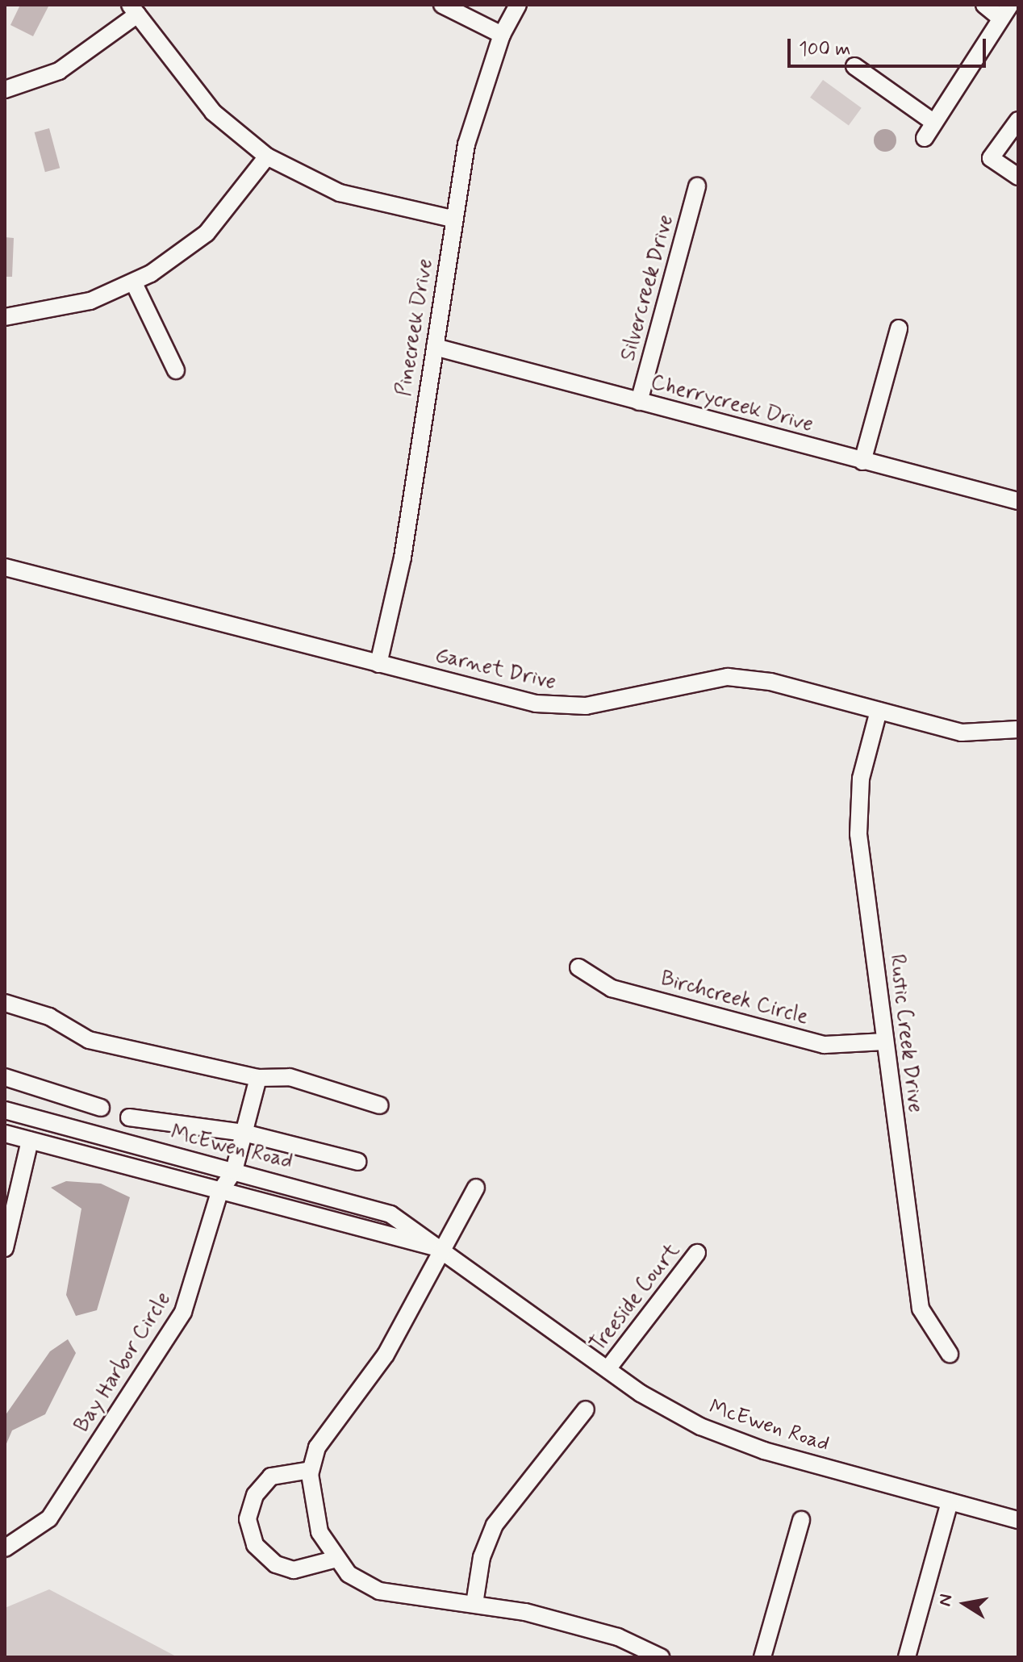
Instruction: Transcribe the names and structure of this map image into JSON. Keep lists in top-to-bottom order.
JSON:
{
  "streets": {
    "street": [
      "Silvercreek Drive",
      "Pinecreek Drive",
      "Cherrycreek Drive",
      "Garnet Drive",
      "Birchcreek Circle",
      "Rustic Creek Drive",
      "McEwen Road",
      "Treeside Court",
      "Bay Harbor Circle"
    ]
  },
  "crossings": [
    ["Silvercreek Drive", "Cherrycreek Drive"],
    ["Pinecreek Drive", "Cherrycreek Drive"],
    ["Pinecreek Drive", "Garnet Drive"],
    ["Garnet Drive", "Rustic Creek Drive"],
    ["Birchcreek Circle", "Rustic Creek Drive"],
    ["McEwen Road", "Treeside Court"],
    ["McEwen Road", "Bay Harbor Circle"]
  ],
  "scale_bar": "100 m",
  "north": "left"
}
